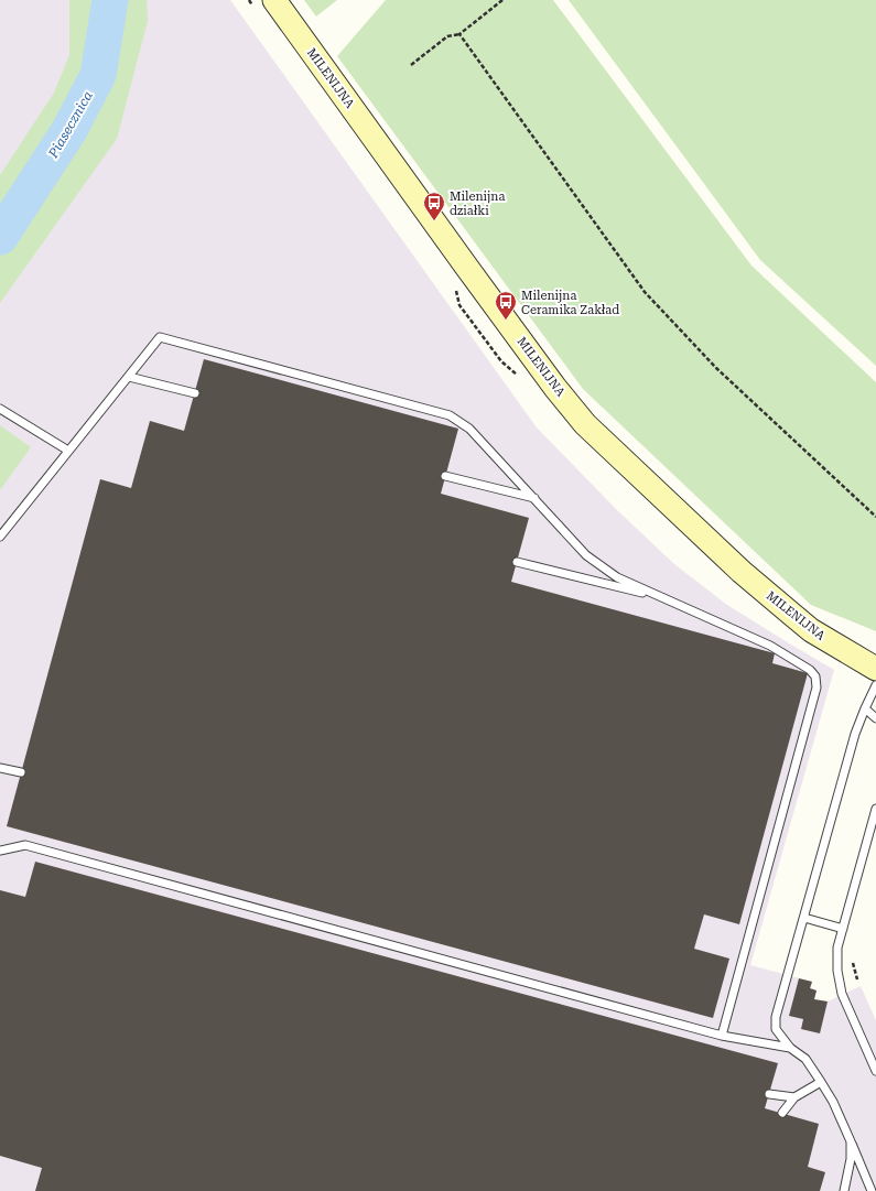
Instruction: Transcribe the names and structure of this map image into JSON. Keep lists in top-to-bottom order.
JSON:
{
  "streets": {
    "street": ["MILENIJNA"]
  },
  "water": ["Piasecznica"],
  "places": {
    "bus stop": ["Milenijna działki", "Milenijna Ceramika Zakład"]
  }
}
